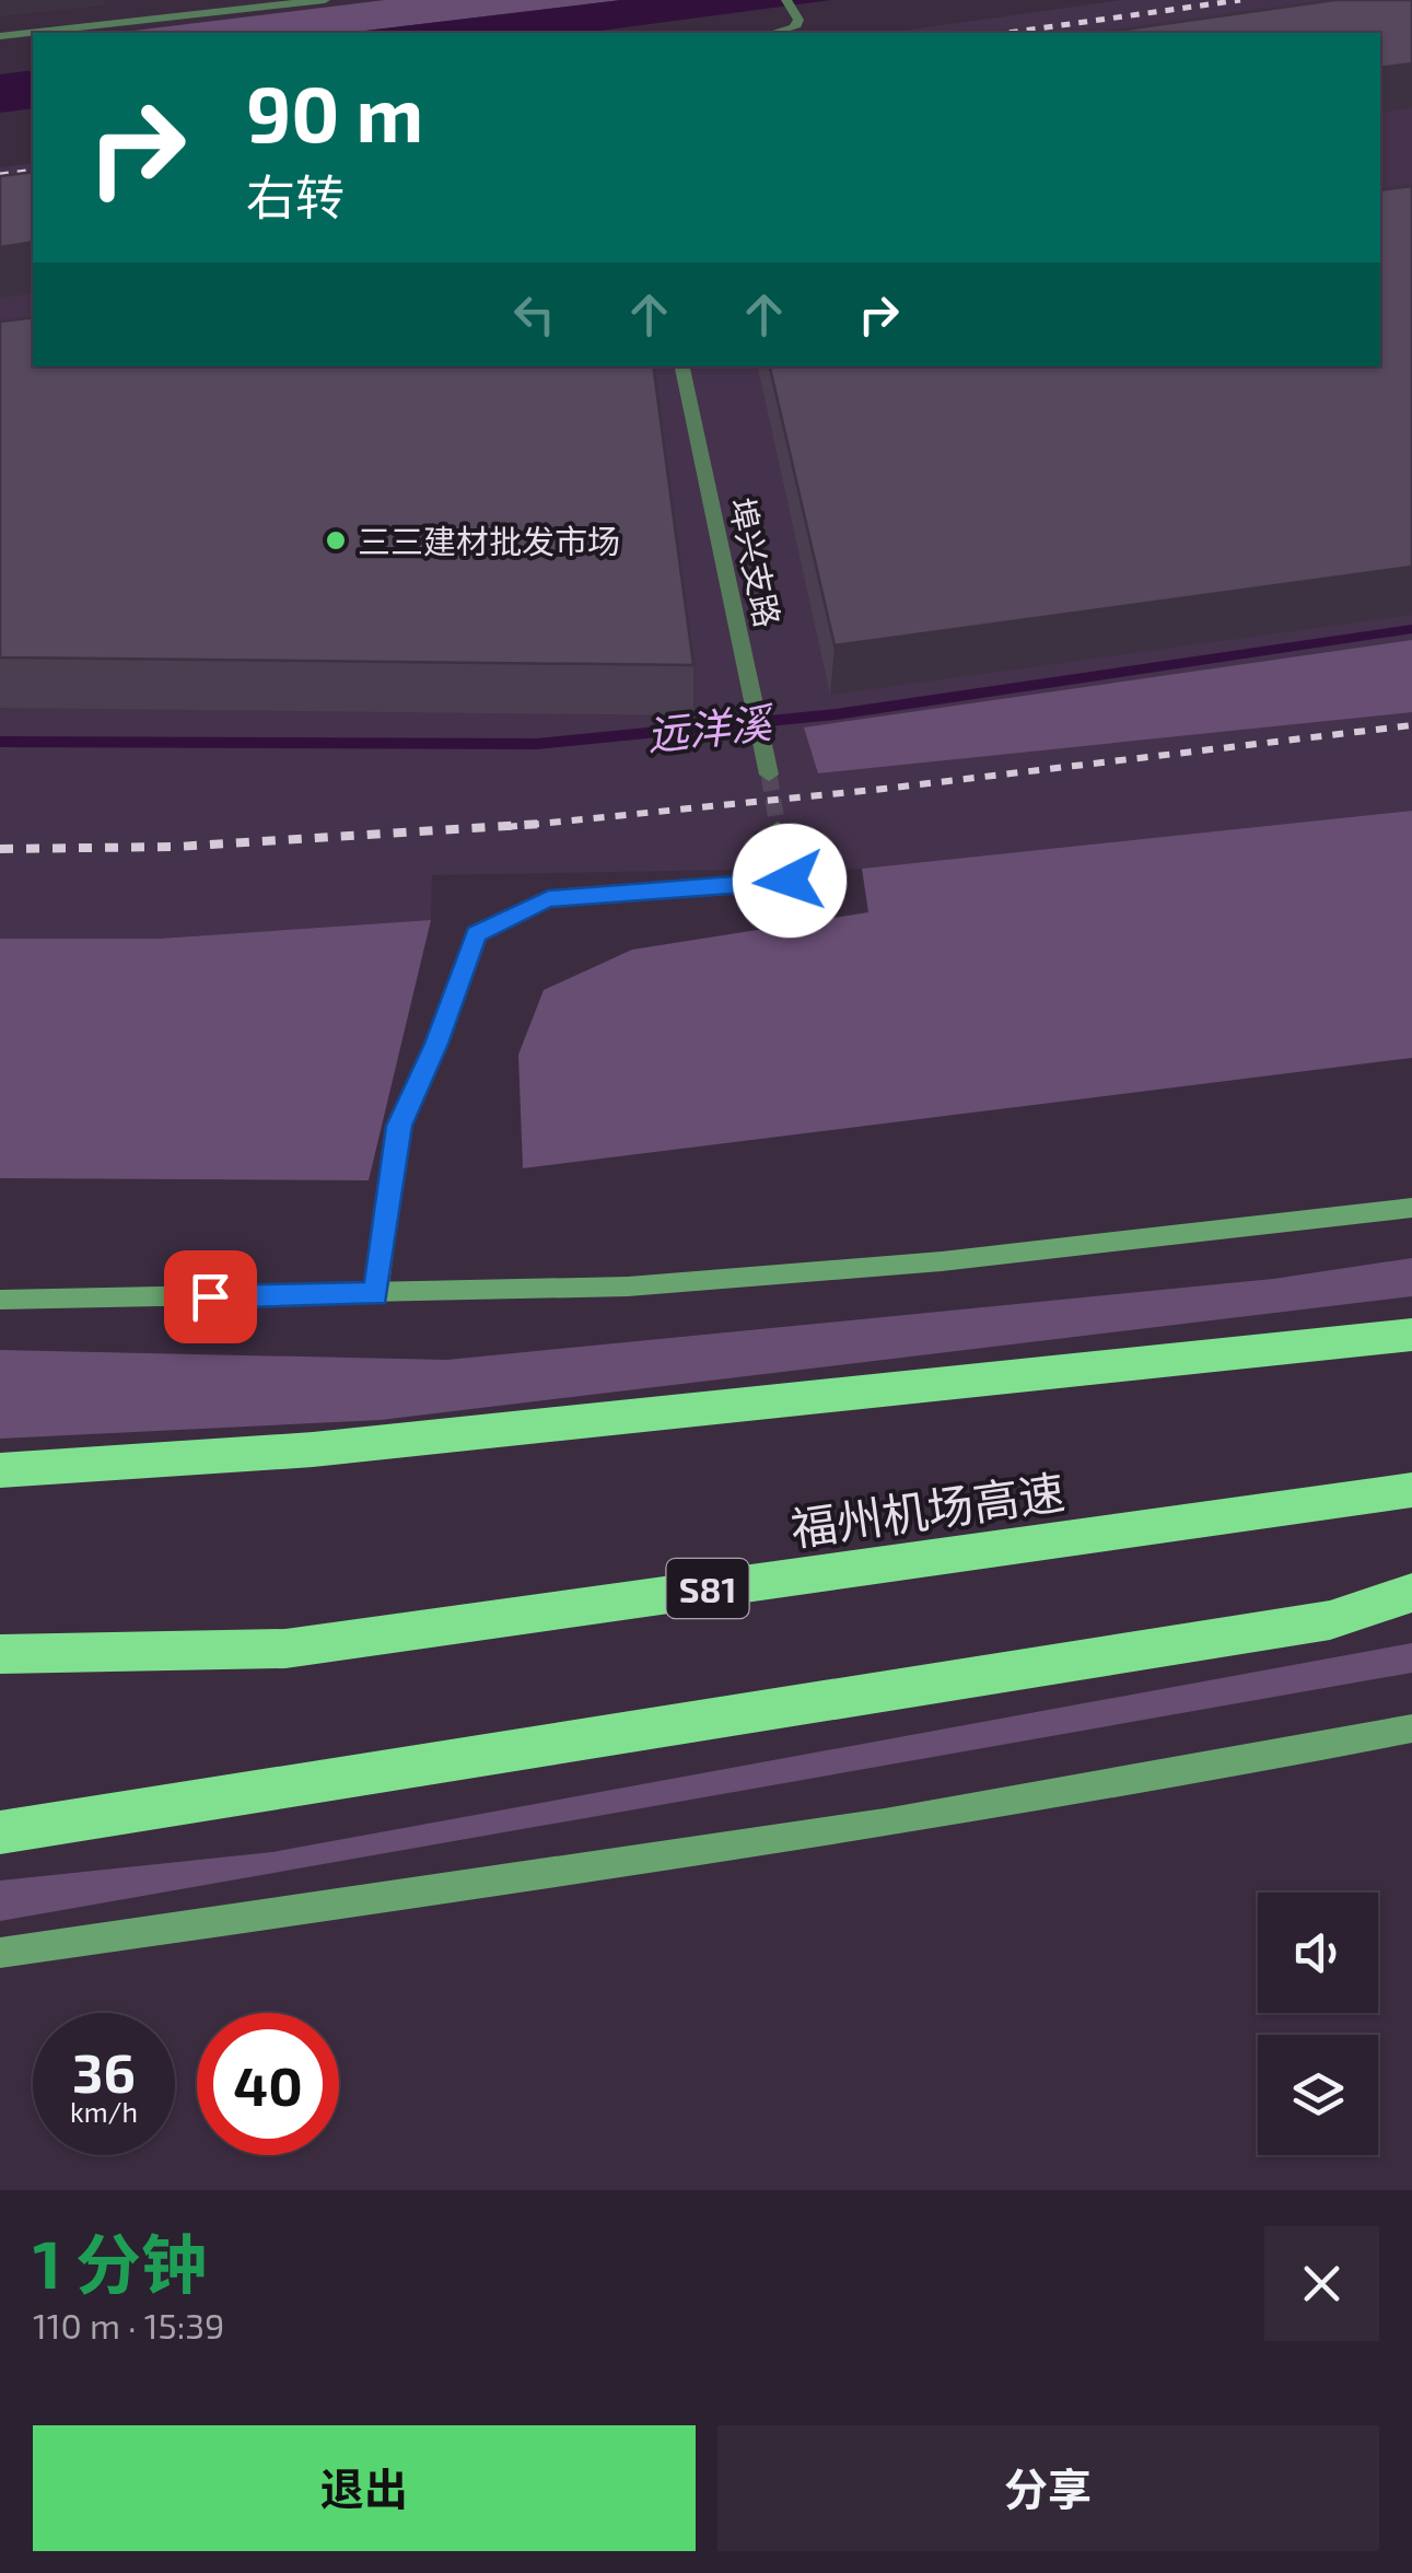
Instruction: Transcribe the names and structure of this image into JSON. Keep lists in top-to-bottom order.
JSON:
{
  "streets": {
    "highway": ["福州机场高速", "S81"],
    "street": ["埠兴支路"]
  },
  "water": ["远洋溪"],
  "places": ["三三建材批发市场"],
  "page": {
    "turn": ["90 m", "右转"],
    "speed": "36 km/h",
    "limit": "40",
    "heading": ["1 分钟", "110 m · 15:39"],
    "buttons": ["退出", "分享"]
  }
}
